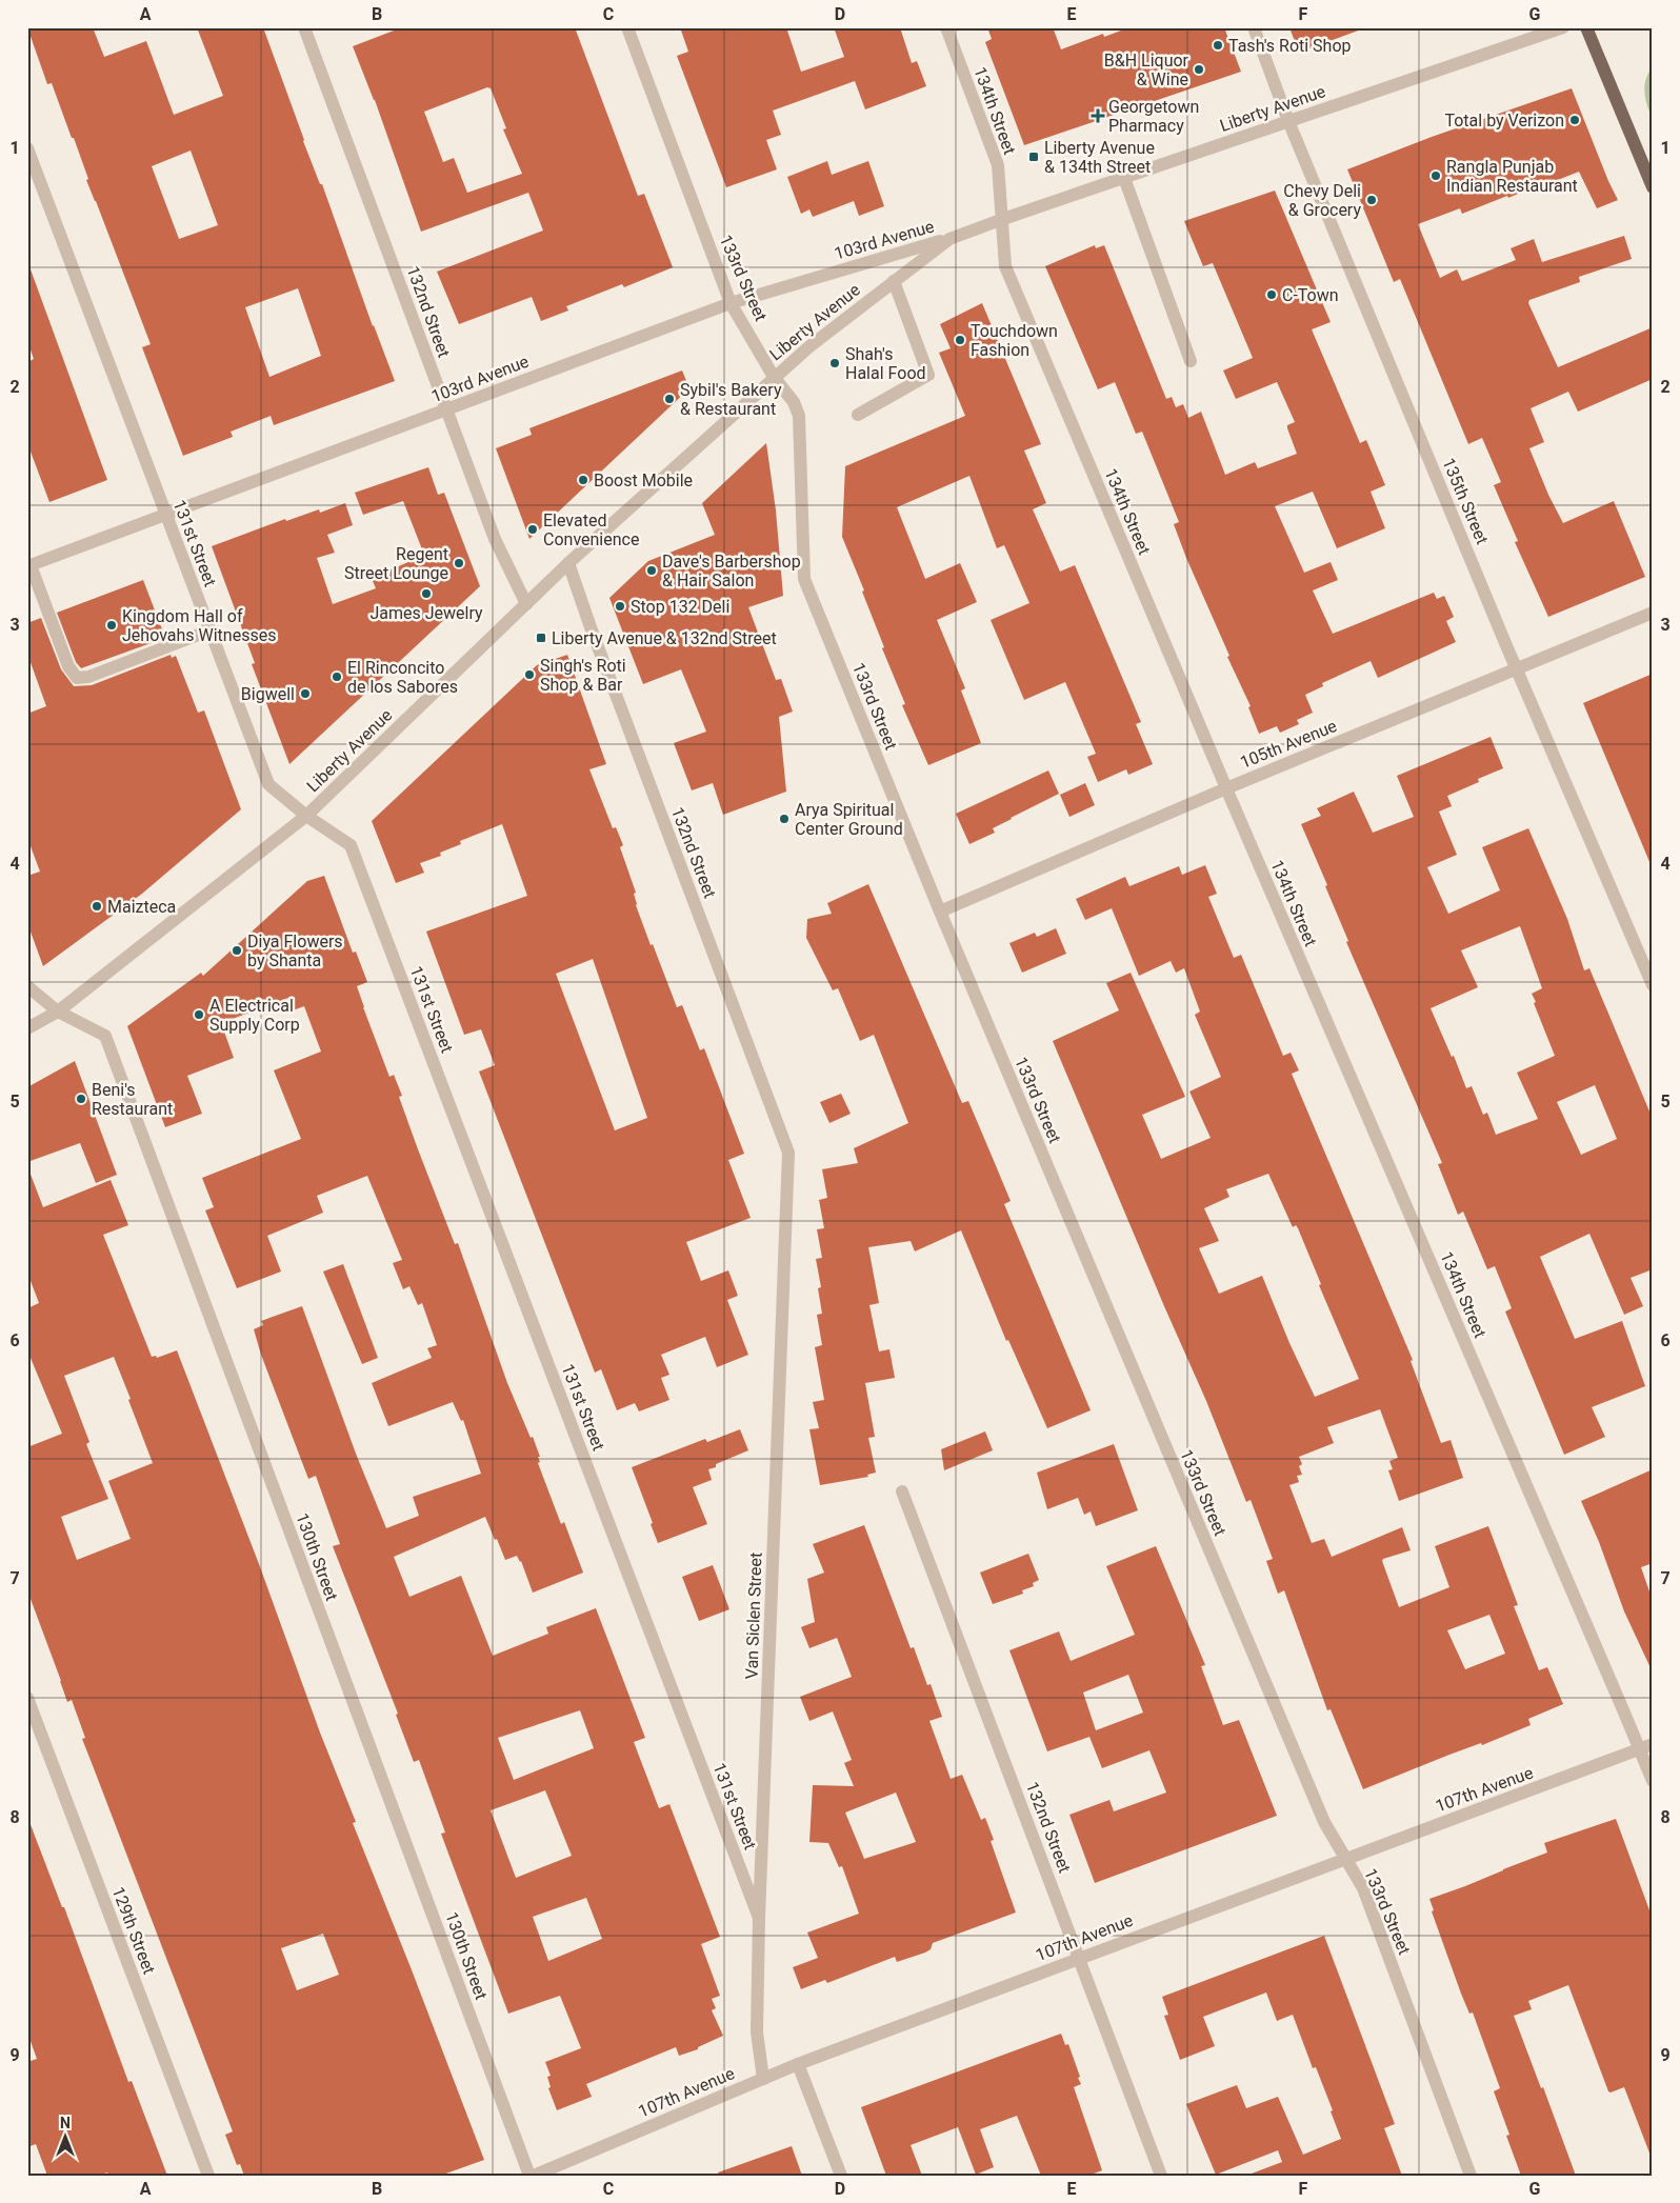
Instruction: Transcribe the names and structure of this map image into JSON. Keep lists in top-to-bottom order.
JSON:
{
  "streets": {
    "street": [
      "Liberty Avenue",
      "134th Street",
      "103rd Avenue",
      "133rd Street",
      "132nd Street",
      "135th Street",
      "131st Street",
      "105th Avenue",
      "130th Street",
      "Van Siclen Street",
      "107th Avenue",
      "129th Street"
    ]
  },
  "crossings": [
    ["Liberty Avenue", "134th Street"],
    ["Liberty Avenue", "103rd Avenue"],
    ["Liberty Avenue", "133rd Street"],
    ["Liberty Avenue", "132nd Street"],
    ["Liberty Avenue", "135th Street"],
    ["Liberty Avenue", "131st Street"],
    ["Liberty Avenue", "130th Street"],
    ["134th Street", "105th Avenue"],
    ["134th Street", "107th Avenue"],
    ["103rd Avenue", "133rd Street"],
    ["103rd Avenue", "132nd Street"],
    ["103rd Avenue", "131st Street"],
    ["133rd Street", "105th Avenue"],
    ["133rd Street", "107th Avenue"],
    ["132nd Street", "Van Siclen Street"],
    ["132nd Street", "107th Avenue"],
    ["135th Street", "105th Avenue"],
    ["131st Street", "Van Siclen Street"],
    ["130th Street", "107th Avenue"],
    ["Van Siclen Street", "107th Avenue"]
  ],
  "places": {
    "other": [
      "Tash's Roti Shop",
      "B&H Liquor & Wine",
      "Total by Verizon",
      "Rangla Punjab Indian Restaurant",
      "Chevy Deli & Grocery",
      "C-Town",
      "Touchdown Fashion",
      "Shah's Halal Food",
      "Sybil's Bakery & Restaurant",
      "Boost Mobile",
      "Elevated Convenience",
      "Regent Street Lounge",
      "Dave's Barbershop & Hair Salon",
      "James Jewelry",
      "Stop 132 Deli",
      "Kingdom Hall of Jehovahs Witnesses",
      "Singh's Roti Shop & Bar",
      "El Rinconcito de los Sabores",
      "Bigwell",
      "Arya Spiritual Center Ground",
      "Maizteca",
      "Diya Flowers by Shanta",
      "A Electrical Supply Corp",
      "Beni's Restaurant"
    ],
    "health": ["Georgetown Pharmacy"],
    "transit": ["Liberty Avenue & 134th Street", "Liberty Avenue & 132nd Street"]
  },
  "north": "top",
  "grid": {
    "columns": [
      "A",
      "B",
      "C",
      "D",
      "E",
      "F",
      "G"
    ],
    "rows": [
      "1",
      "2",
      "3",
      "4",
      "5",
      "6",
      "7",
      "8",
      "9"
    ]
  }
}
